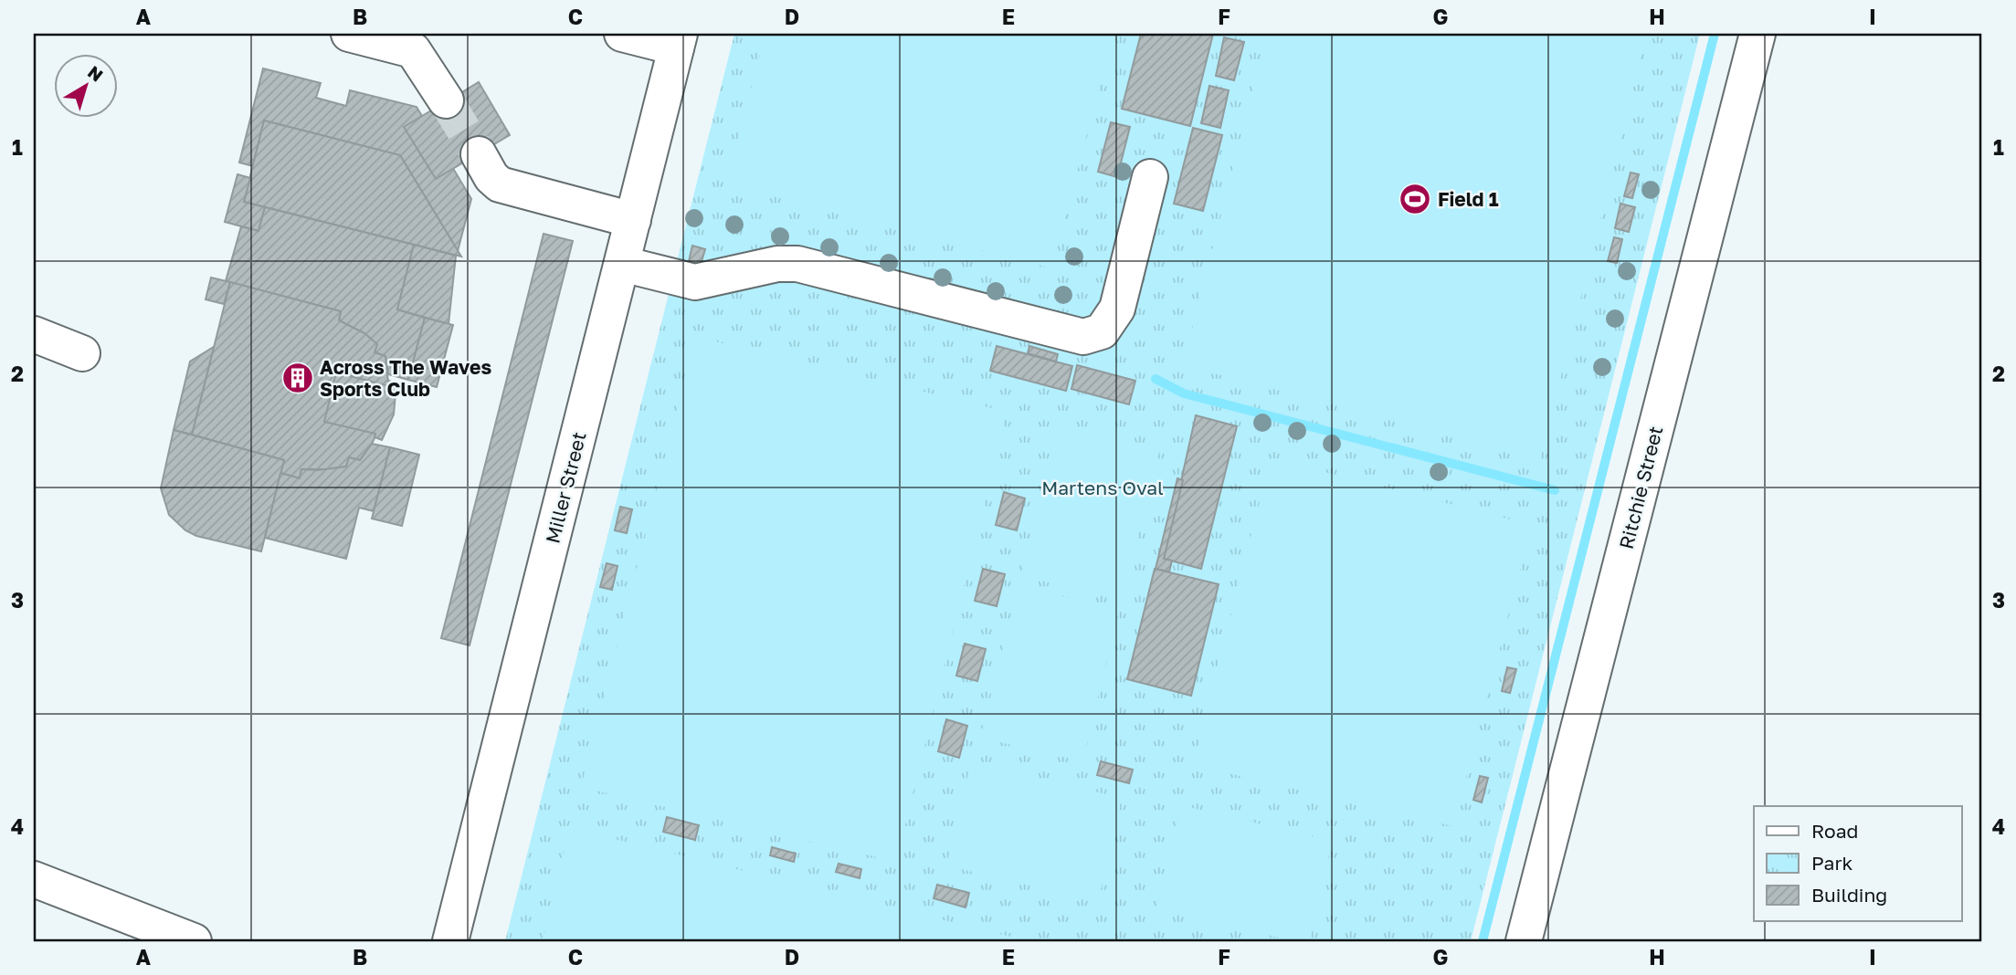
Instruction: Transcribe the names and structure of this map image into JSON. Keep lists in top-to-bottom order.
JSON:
{
  "streets": {
    "street": ["Miller Street", "Ritchie Street"]
  },
  "parks": ["Martens Oval"],
  "places": {
    "sports": ["Field 1"],
    "building": ["Across The Waves Sports Club"]
  },
  "legend": ["Road", "Park", "Building"],
  "north": "top right",
  "grid": {
    "columns": [
      "A",
      "B",
      "C",
      "D",
      "E",
      "F",
      "G",
      "H",
      "I"
    ],
    "rows": [
      "1",
      "2",
      "3",
      "4"
    ]
  }
}
